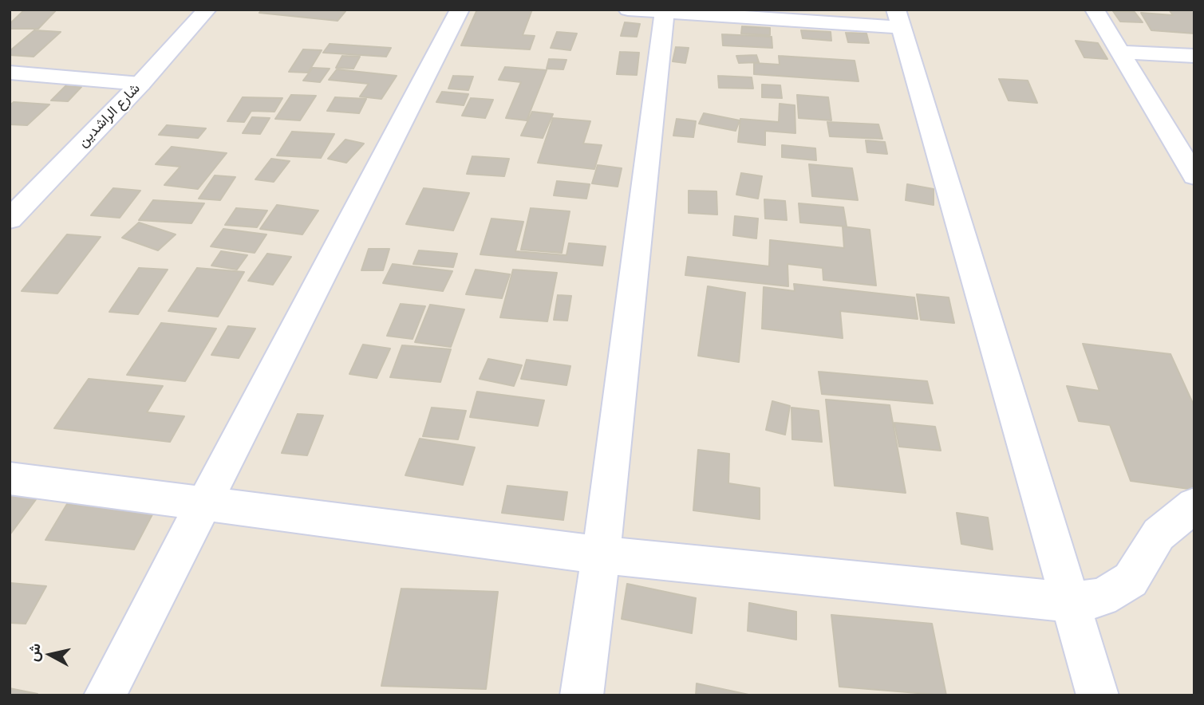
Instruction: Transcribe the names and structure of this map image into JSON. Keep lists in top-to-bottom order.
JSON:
{
  "streets": {
    "street": ["شارع الراشدين"]
  },
  "north": "left"
}
